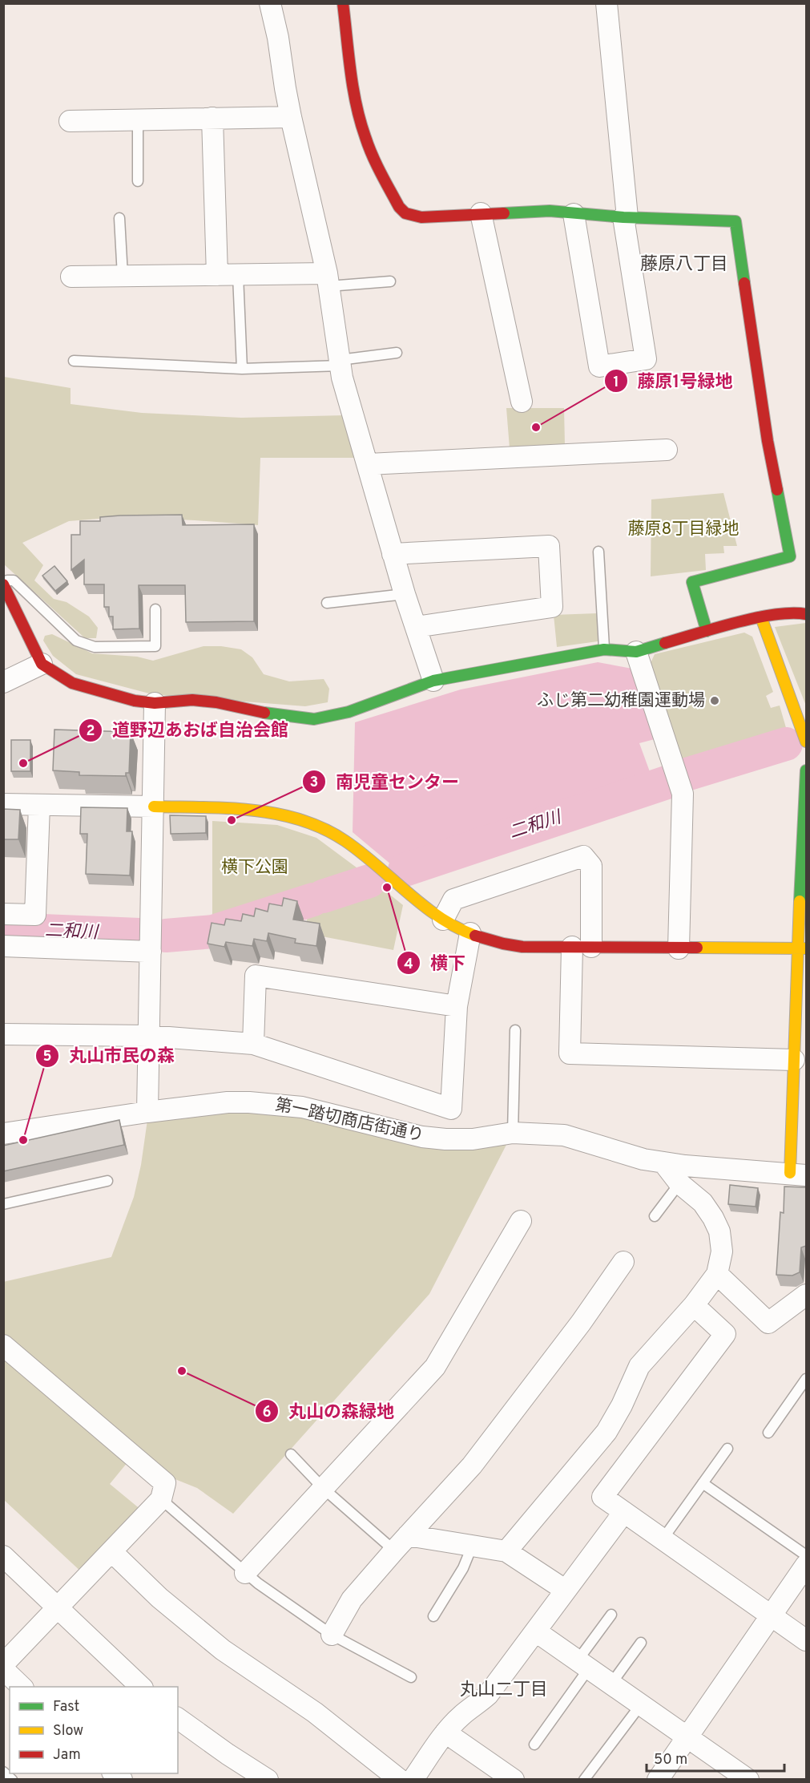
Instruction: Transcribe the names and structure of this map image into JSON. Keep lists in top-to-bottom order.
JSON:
{
  "streets": {
    "street": ["第一踏切商店街通り"]
  },
  "districts": ["藤原八丁目", "丸山二丁目"],
  "water": ["二和川"],
  "parks": ["藤原8丁目緑地", "横下公園"],
  "places": [
    "藤原1号緑地",
    "ふじ第二幼稚園運動場",
    "道野辺あおば自治会館",
    "南児童センター",
    "横下",
    "丸山市民の森",
    "丸山の森緑地"
  ],
  "legend": ["Fast", "Slow", "Jam"],
  "scale_bar": "50 m"
}
